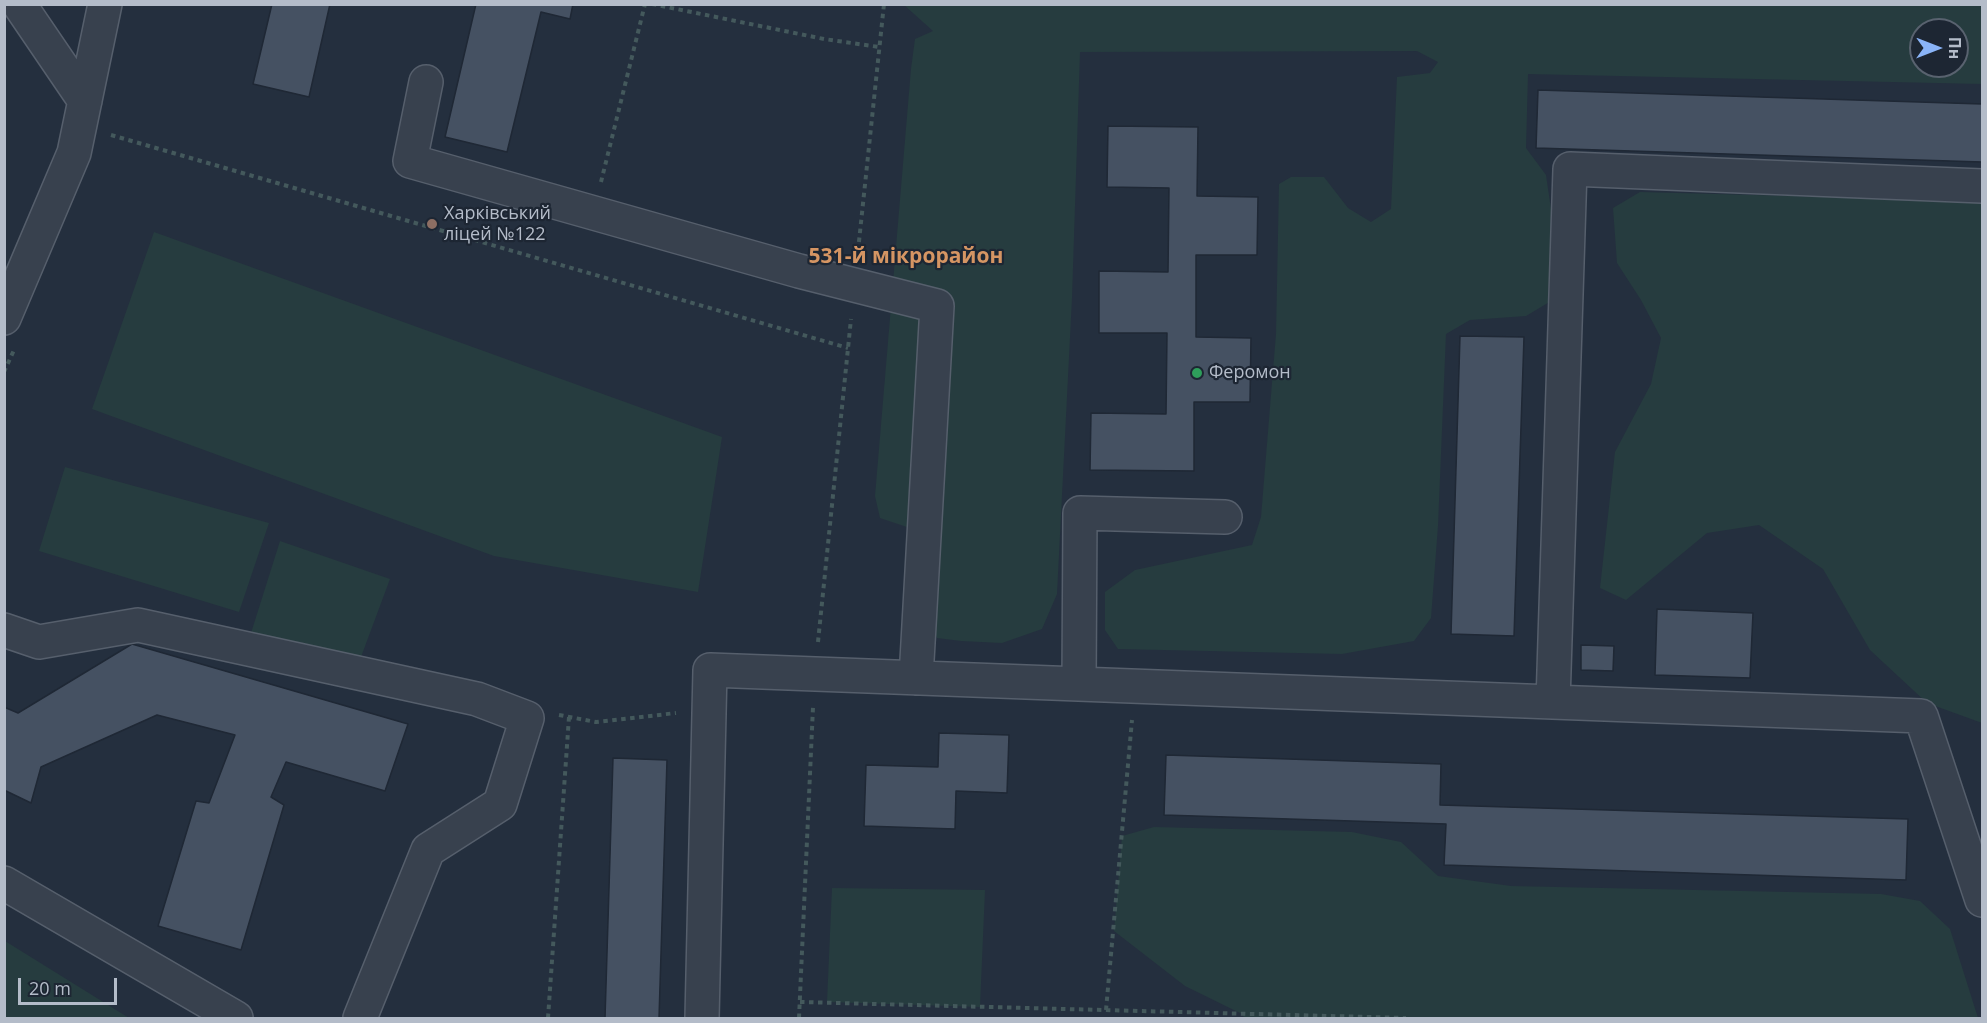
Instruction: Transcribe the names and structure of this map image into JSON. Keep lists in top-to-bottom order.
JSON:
{
  "districts": ["531-й мікрорайон"],
  "places": ["Харківський ліцей №122", "Феромон"],
  "scale_bar": "20 m",
  "north": "right"
}
